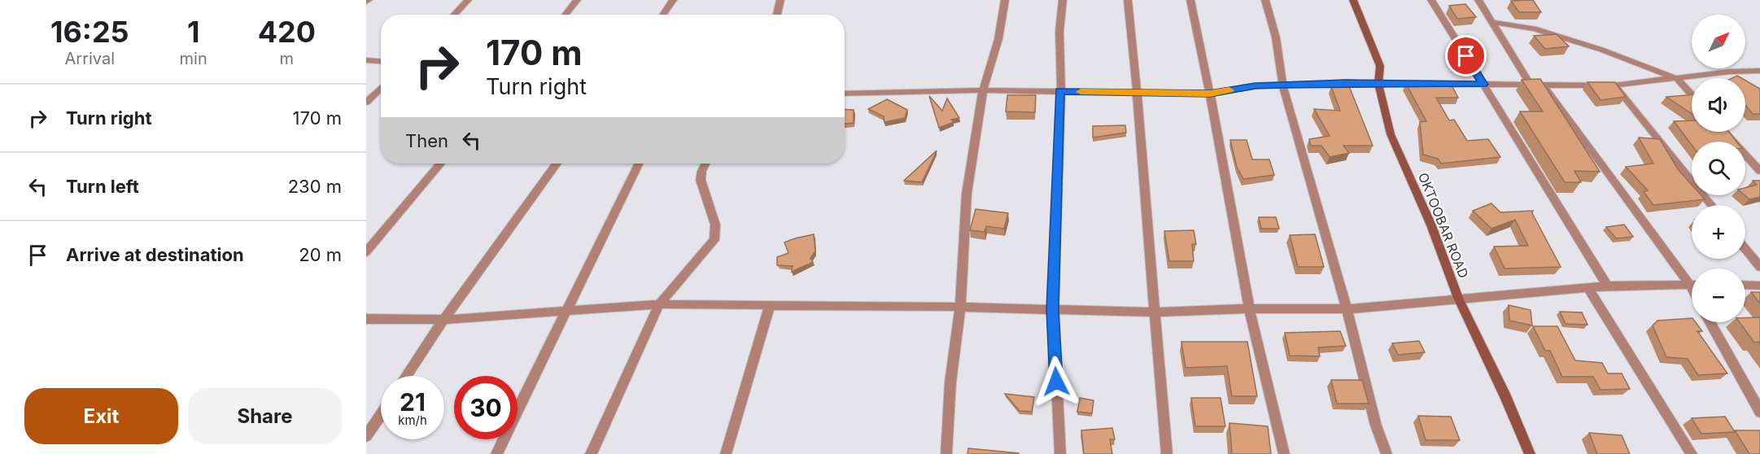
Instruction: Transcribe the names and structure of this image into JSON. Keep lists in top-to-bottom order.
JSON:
{
  "streets": {
    "street": ["OKTOOBAR ROAD"]
  },
  "north": "top right",
  "page": {
    "eta": [
      "16:25",
      "Arrival",
      "1",
      "min",
      "420",
      "m"
    ],
    "map_buttons": ["+", "−"],
    "turn": ["170 m", "Turn right"],
    "list": [
      {
        "name": "Turn right",
        "value": "170 m"
      },
      {
        "name": "Turn left",
        "value": "230 m"
      },
      {
        "name": "Arrive at destination",
        "value": "20 m"
      }
    ],
    "then": "Then",
    "speed": "21 km/h",
    "limit": "30",
    "buttons": ["Exit", "Share"]
  }
}
